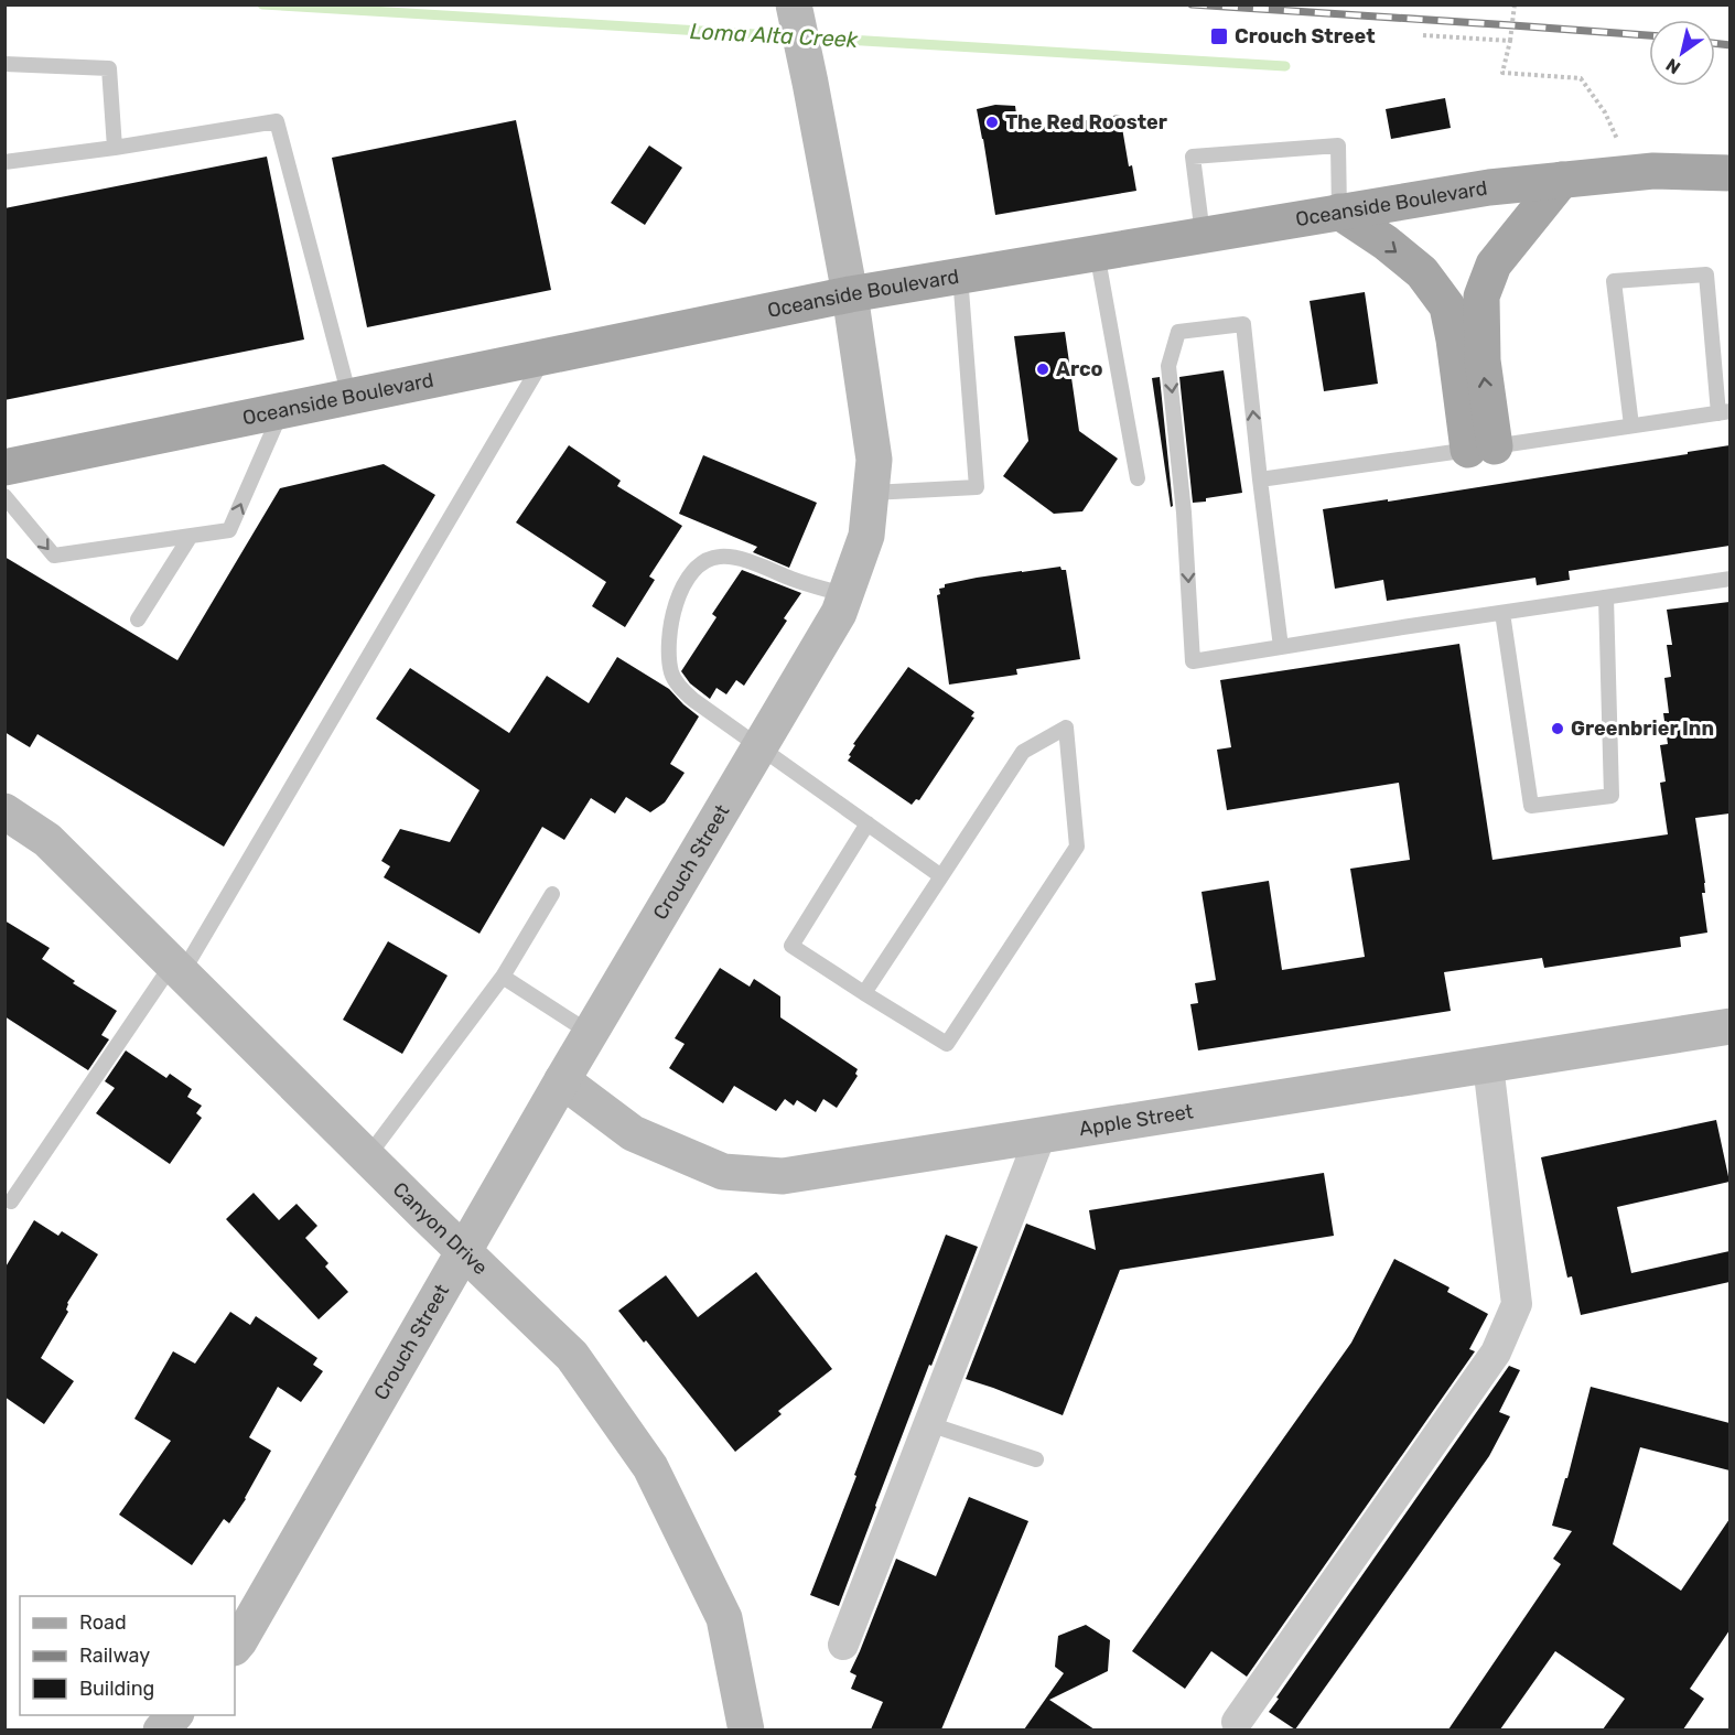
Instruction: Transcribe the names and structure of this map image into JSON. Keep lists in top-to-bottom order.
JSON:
{
  "streets": {
    "main road": ["Oceanside Boulevard"],
    "street": ["Crouch Street", "Apple Street", "Canyon Drive"]
  },
  "crossings": [
    ["Oceanside Boulevard", "Crouch Street"],
    ["Crouch Street", "Apple Street"],
    ["Crouch Street", "Canyon Drive"]
  ],
  "water": ["Loma Alta Creek"],
  "places": {
    "transit": ["Crouch Street"],
    "other": ["The Red Rooster", "Arco", "Greenbrier Inn"]
  },
  "legend": ["Road", "Railway", "Building"],
  "north": "bottom left"
}
